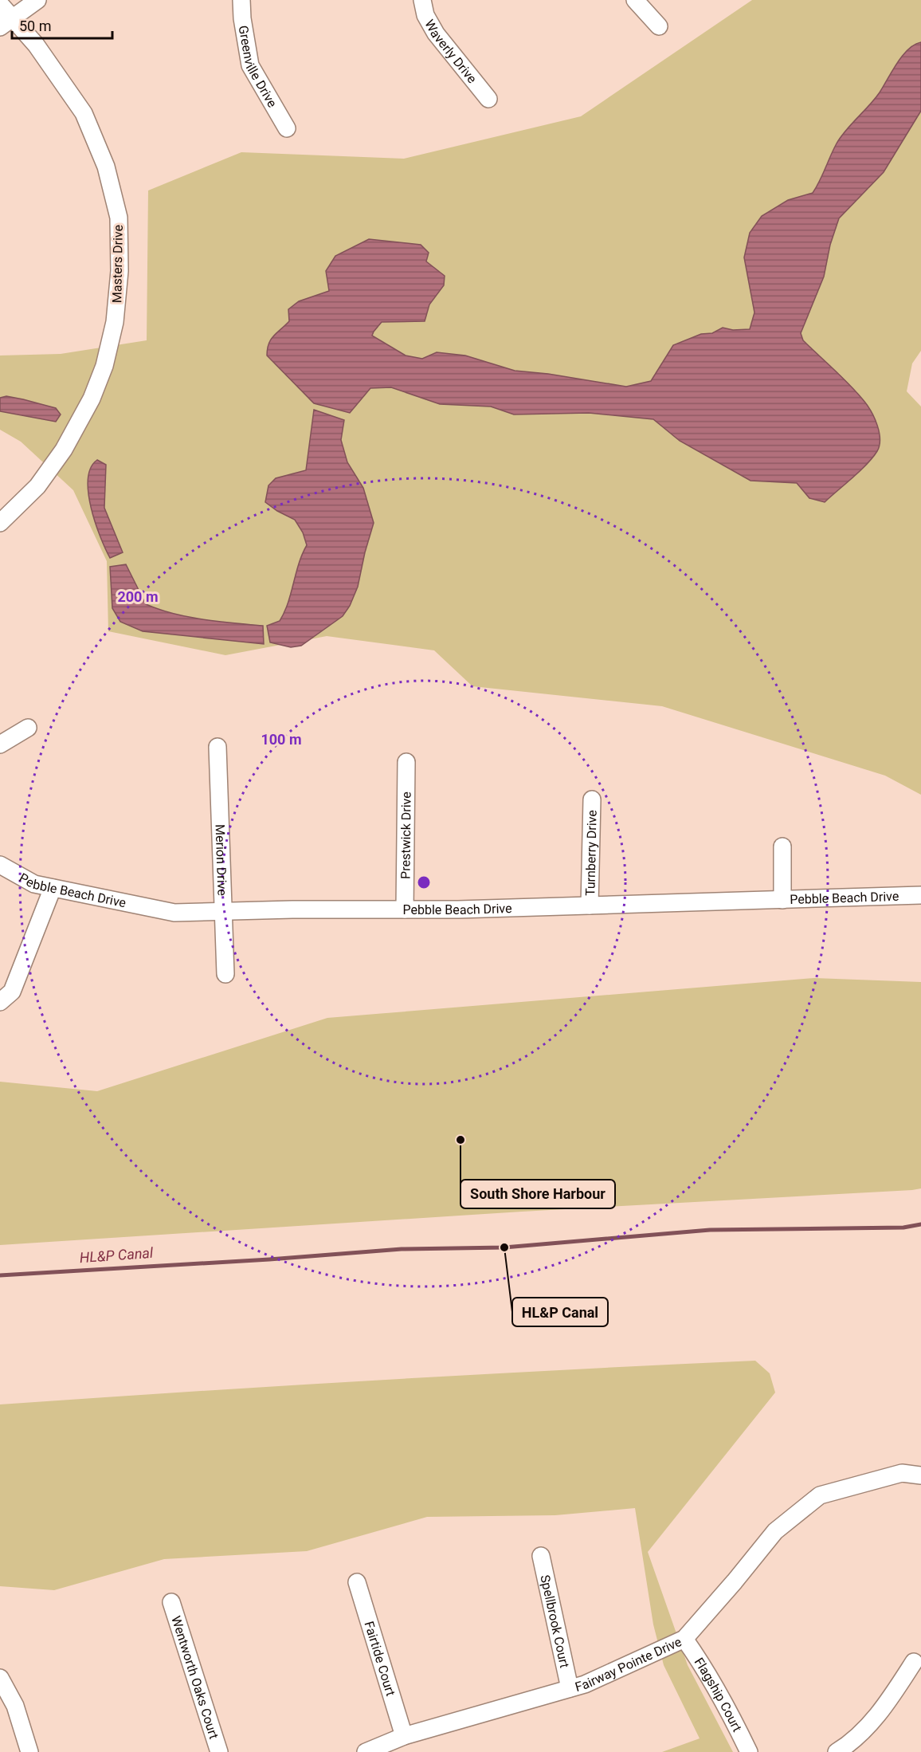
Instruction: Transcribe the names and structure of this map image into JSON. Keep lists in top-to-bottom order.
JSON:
{
  "streets": {
    "street": [
      "Waverly Drive",
      "Greenville Drive",
      "Masters Drive",
      "Prestwick Drive",
      "Turnberry Drive",
      "Merion Drive",
      "Pebble Beach Drive",
      "Spellbrook Court",
      "Fairtide Court",
      "Fairway Pointe Drive",
      "Wentworth Oaks Court",
      "Flagship Court"
    ]
  },
  "crossings": [
    ["Prestwick Drive", "Pebble Beach Drive"],
    ["Turnberry Drive", "Pebble Beach Drive"],
    ["Merion Drive", "Pebble Beach Drive"],
    ["Spellbrook Court", "Fairway Pointe Drive"],
    ["Fairtide Court", "Fairway Pointe Drive"],
    ["Fairway Pointe Drive", "Flagship Court"]
  ],
  "water": ["HL&P Canal"],
  "places": ["South Shore Harbour", "HL&P Canal"],
  "scale_bar": "50 m",
  "rings": ["200 m", "100 m"]
}
